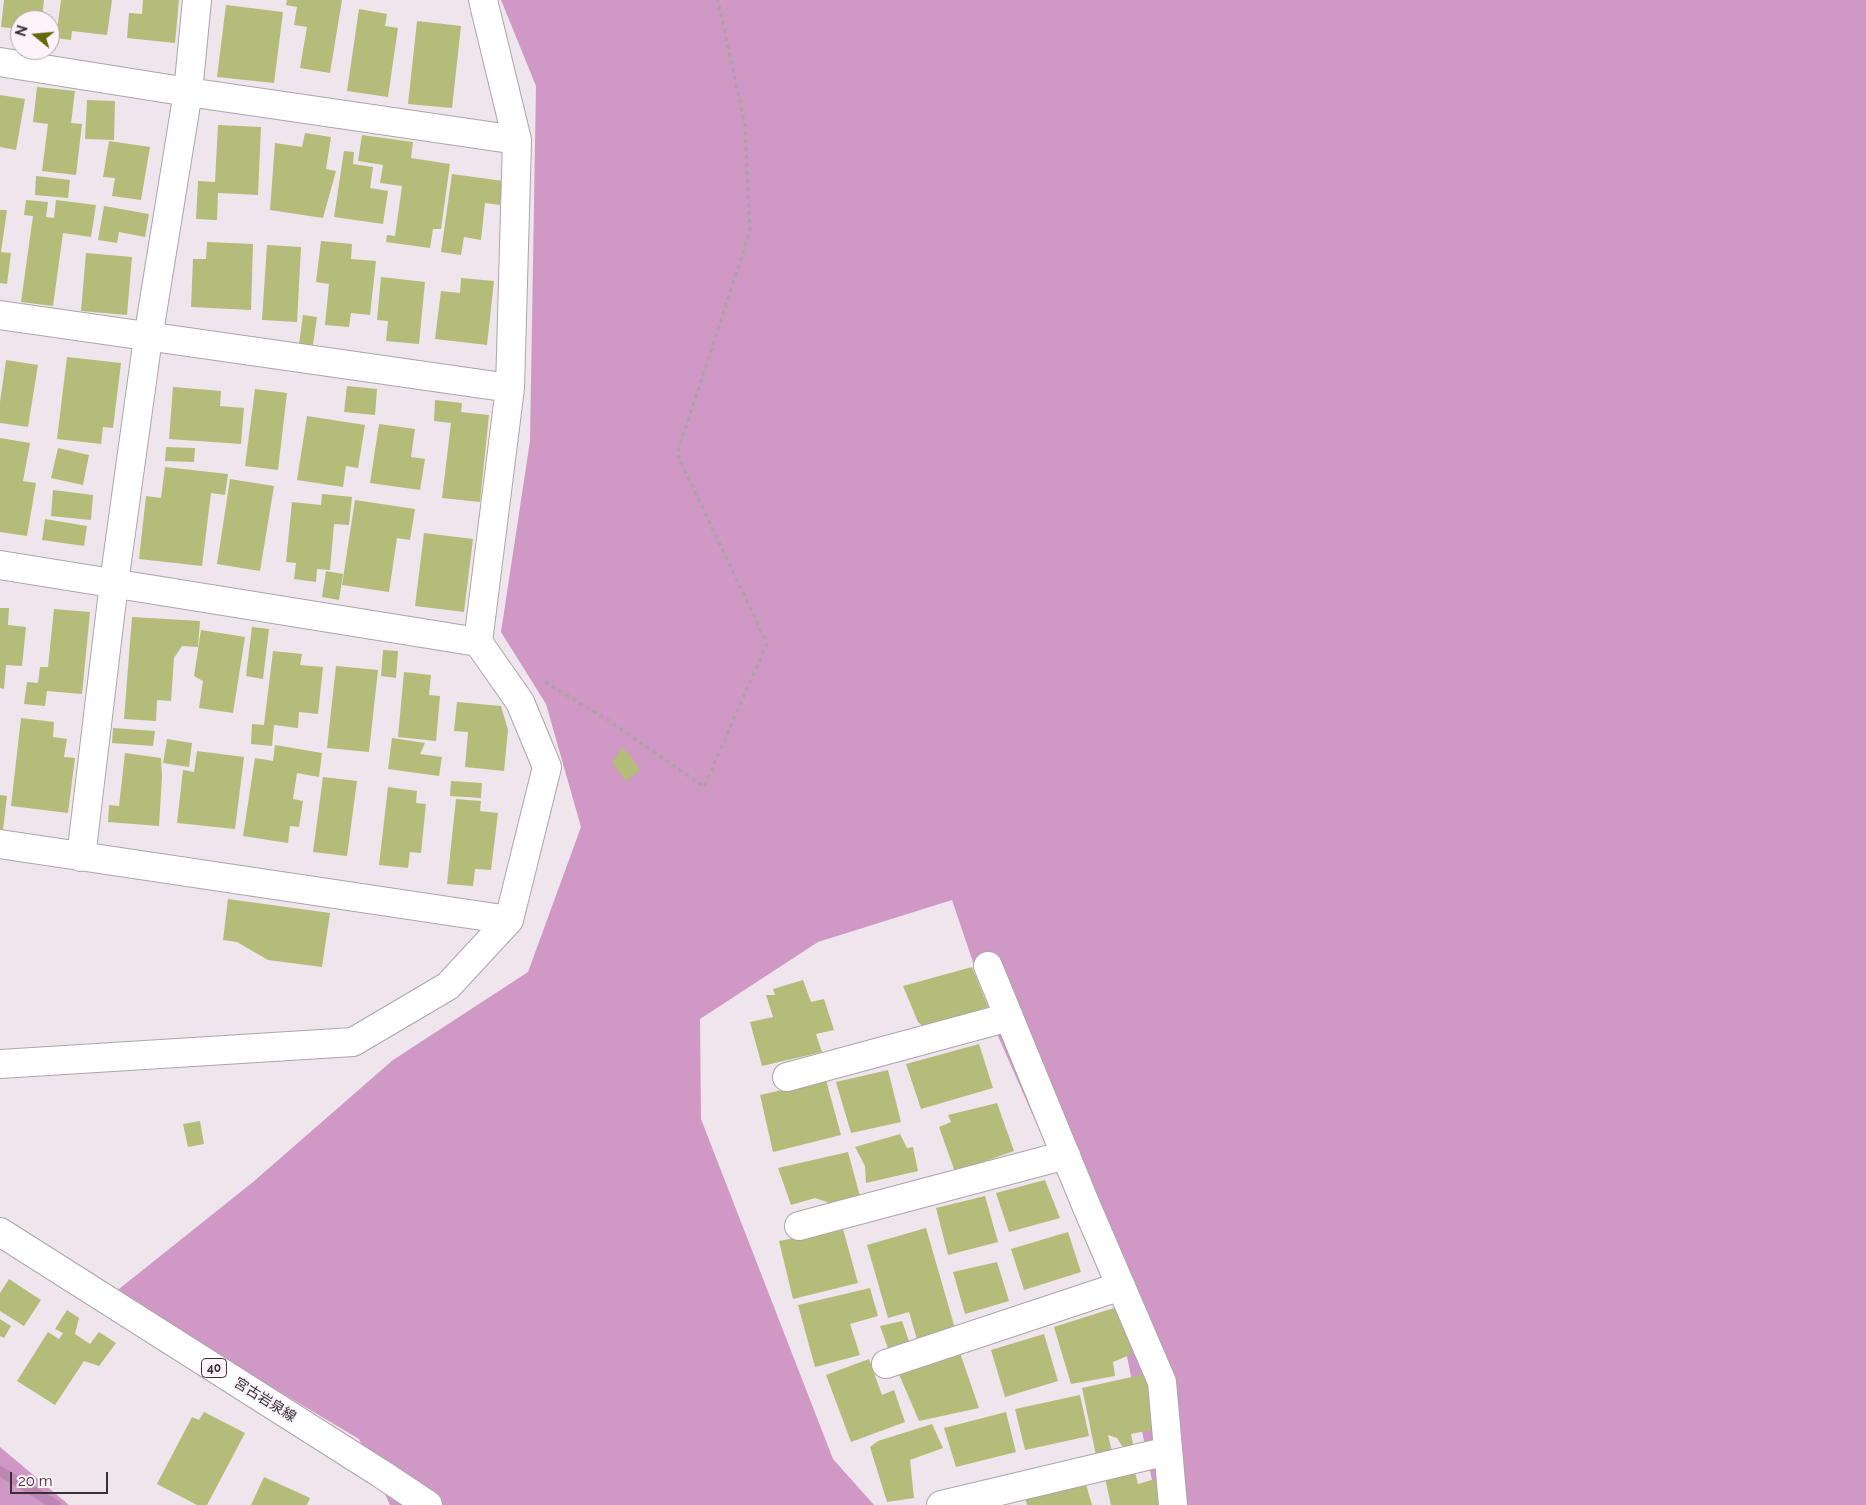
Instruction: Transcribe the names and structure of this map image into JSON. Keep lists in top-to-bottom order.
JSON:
{
  "streets": {
    "street": ["40", "宮古岩泉線"]
  },
  "scale_bar": "20 m",
  "north": "left"
}
